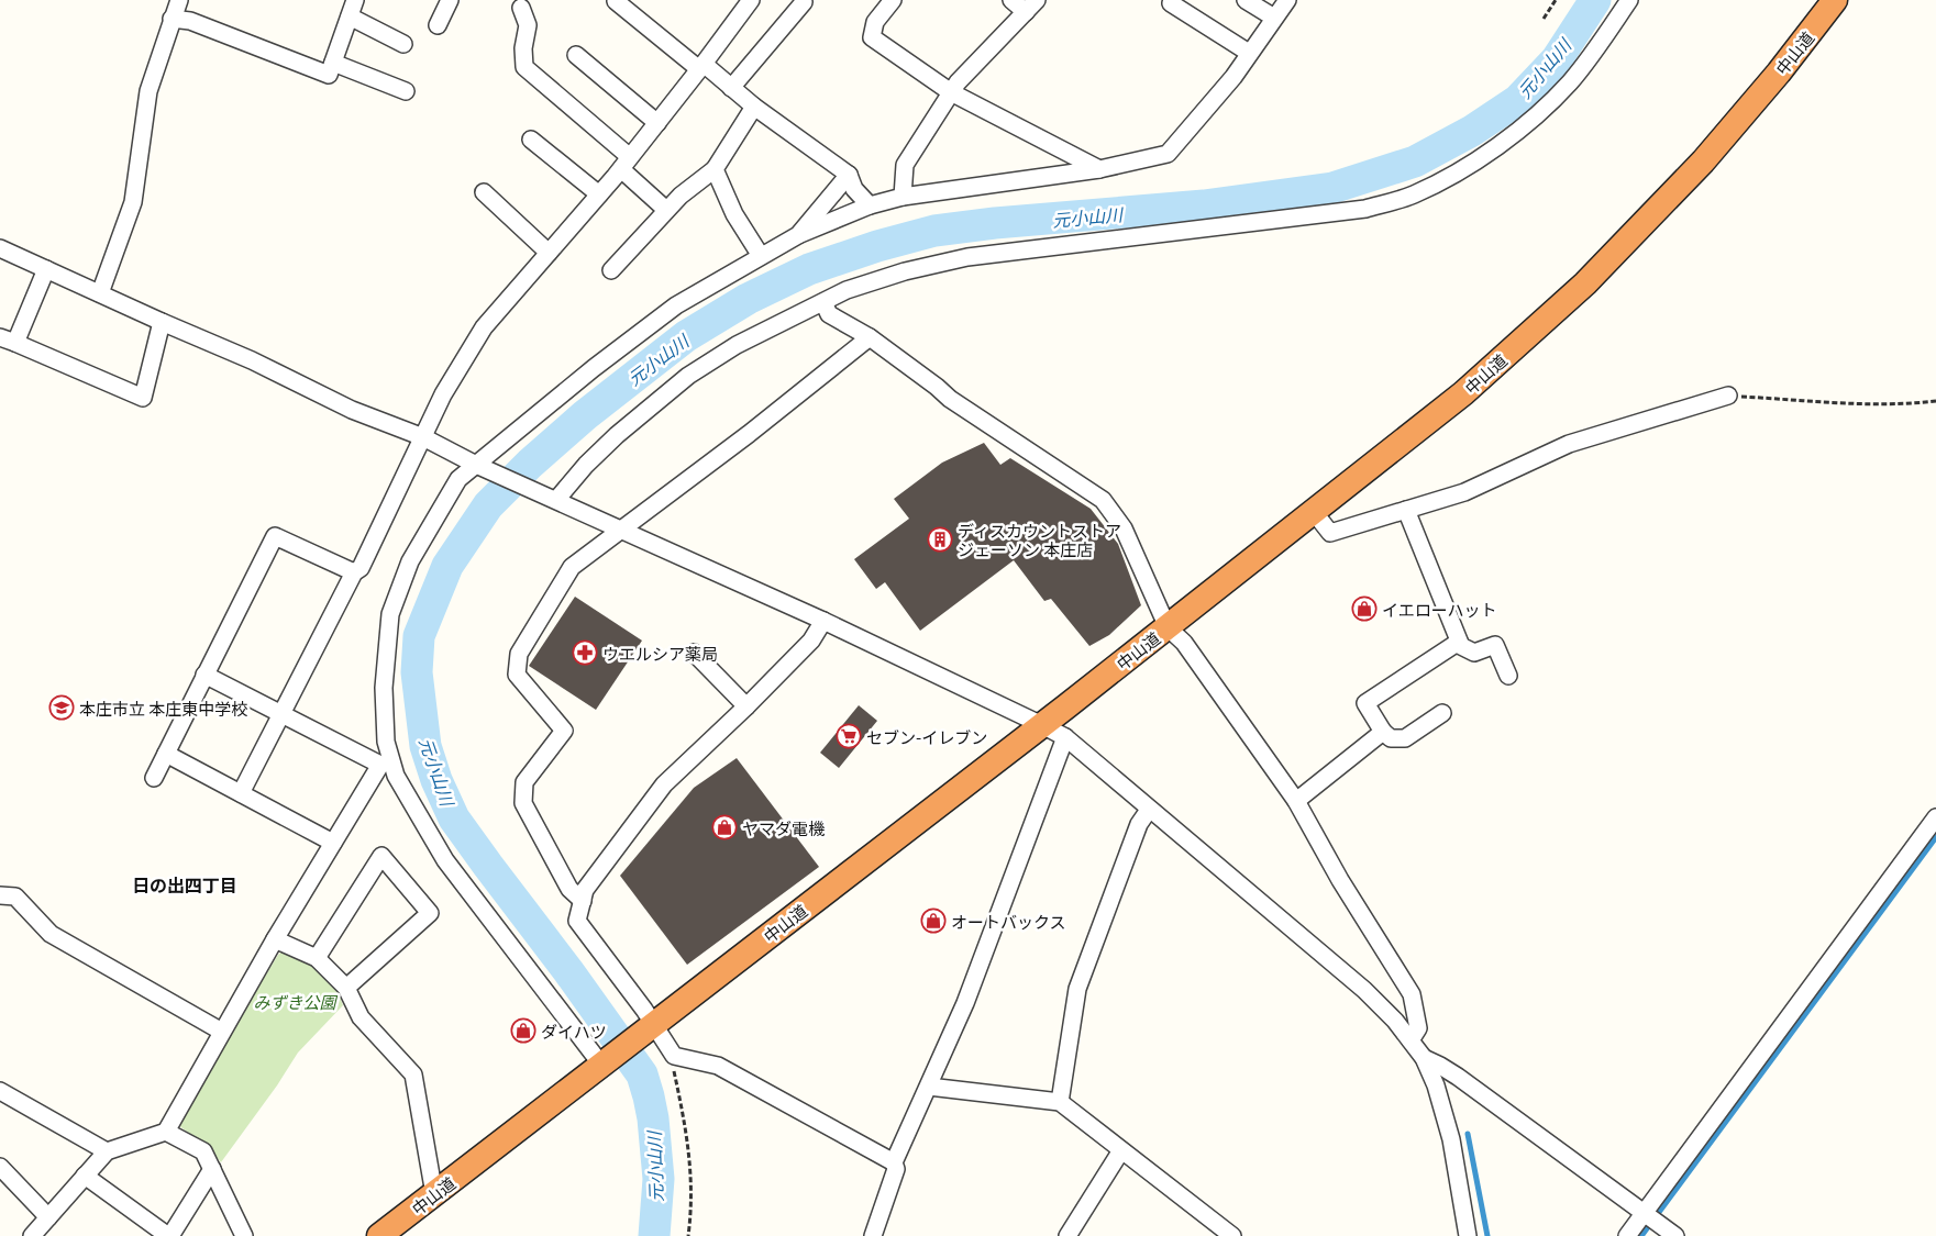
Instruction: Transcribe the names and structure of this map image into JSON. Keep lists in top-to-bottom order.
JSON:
{
  "streets": {
    "highway": ["中山道"]
  },
  "districts": ["日の出四丁目"],
  "water": ["元小山川"],
  "parks": ["みずき公園"],
  "places": {
    "building": ["ディスカウントストア ジェーソン 本庄店"],
    "shop": [
      "イエローハット",
      "ヤマダ電機",
      "オートバックス",
      "ダイハツ"
    ],
    "pharmacy": ["ウエルシア薬局"],
    "school or university": ["本庄市立 本庄東中学校"],
    "supermarket": ["セブン-イレブン"]
  }
}
